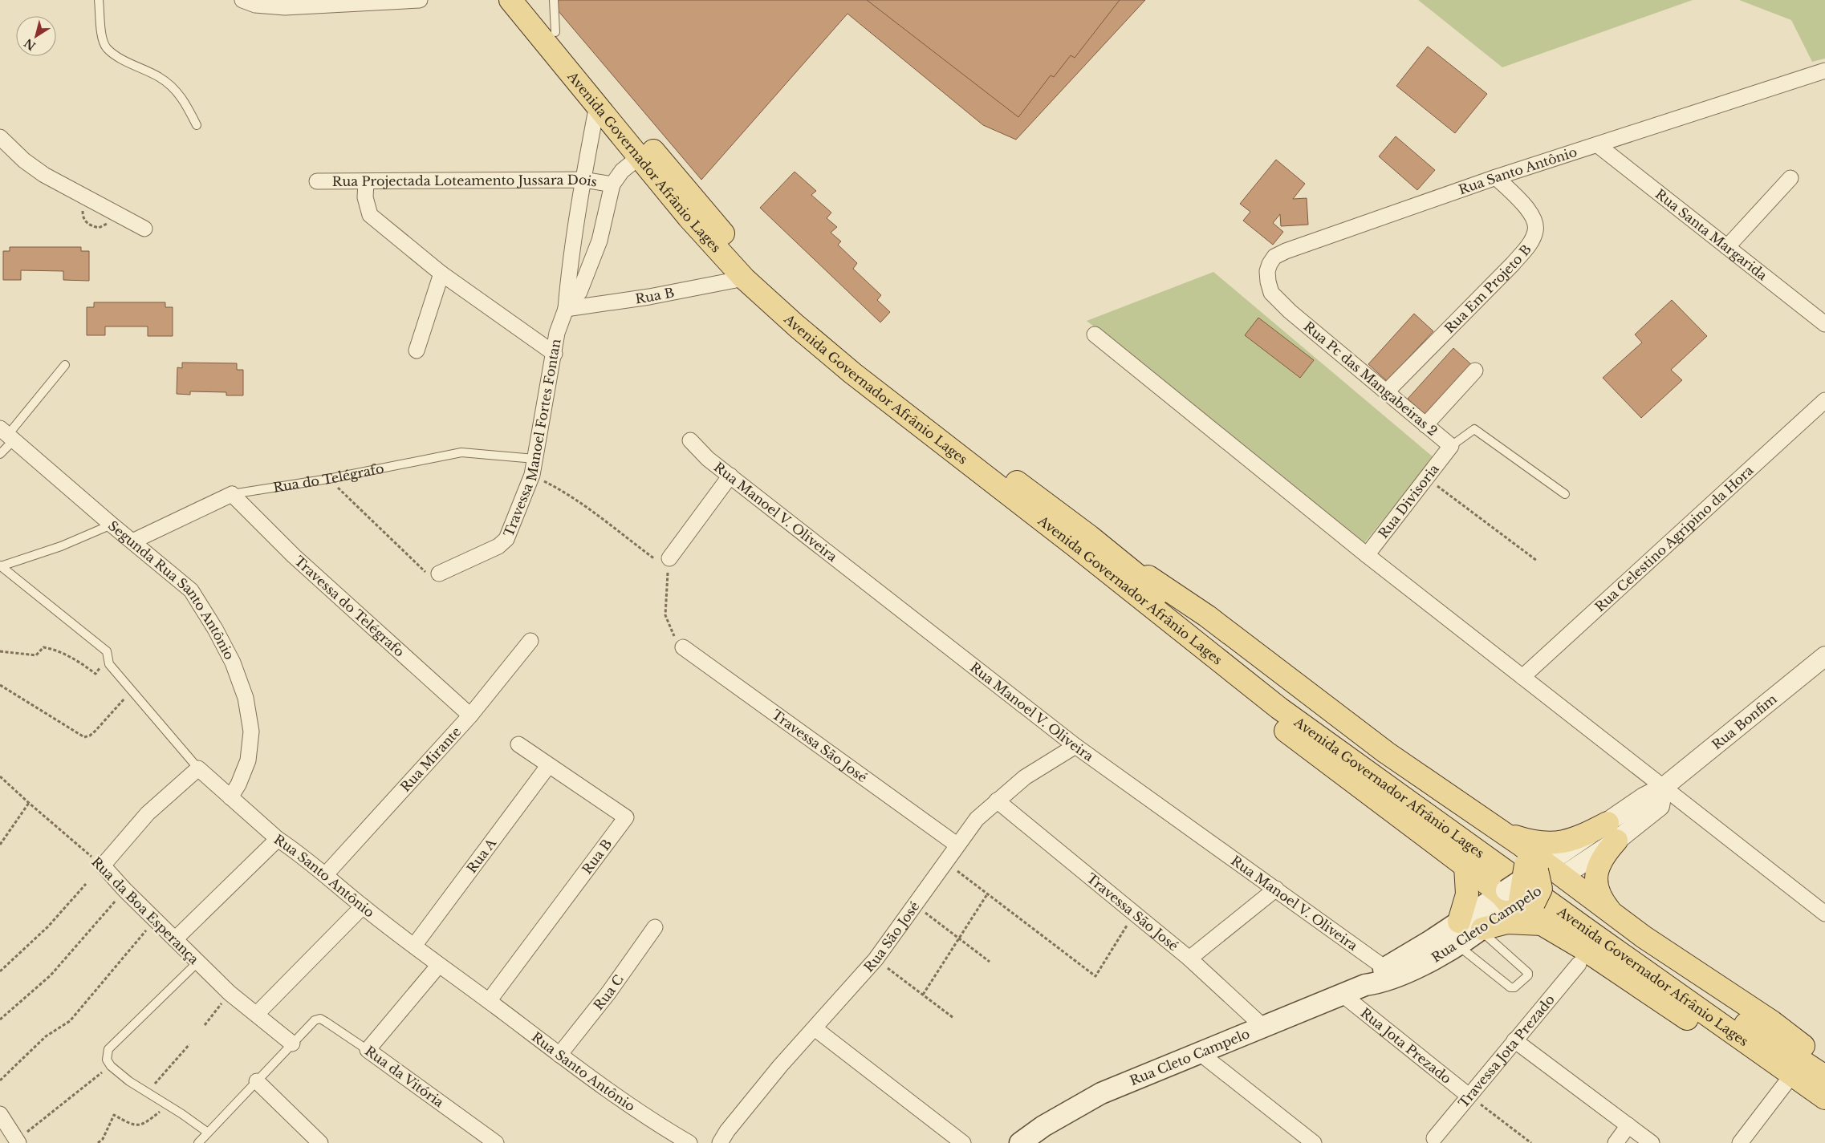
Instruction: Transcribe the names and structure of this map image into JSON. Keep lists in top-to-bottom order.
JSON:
{
  "streets": {
    "main road": ["Avenida Governador Afrânio Lages", "Rua Cleto Campelo"],
    "street": [
      "Rua Santo Antônio",
      "Rua Projectada Loteamento Jussara Dois",
      "Rua Santa Margarida",
      "Rua Em Projeto B",
      "Rua B",
      "Rua Pc das Mangabeiras 2",
      "Travessa Manoel Fortes Fontan",
      "Rua do Telégrafo",
      "Rua Divisoria",
      "Rua Manoel V. Oliveira",
      "Rua Celestino Agripino da Hora",
      "Segunda Rua Santo Antônio",
      "Travessa do Telégrafo",
      "Rua Bonfim",
      "Travessa São José",
      "Rua Mirante",
      "Rua A",
      "Rua da Boa Esperança",
      "Rua São José",
      "Rua C",
      "Rua Jota Prezado",
      "Travessa Jota Prezado",
      "Rua da Vitória"
    ]
  },
  "crossings": [
    ["Avenida Governador Afrânio Lages", "Rua B"],
    ["Avenida Governador Afrânio Lages", "Travessa Manoel Fortes Fontan"],
    ["Rua Santo Antônio", "Rua Santa Margarida"],
    ["Rua Santo Antônio", "Rua Em Projeto B"],
    ["Rua Santo Antônio", "Rua B"],
    ["Rua Santo Antônio", "Rua Pc das Mangabeiras 2"],
    ["Rua Santo Antônio", "Segunda Rua Santo Antônio"],
    ["Rua Santo Antônio", "Rua Mirante"],
    ["Rua Santo Antônio", "Rua A"],
    ["Rua Santo Antônio", "Rua C"],
    ["Rua Projectada Loteamento Jussara Dois", "Travessa Manoel Fortes Fontan"],
    ["Rua Em Projeto B", "Rua Pc das Mangabeiras 2"],
    ["Rua B", "Travessa Manoel Fortes Fontan"],
    ["Rua B", "Rua A"],
    ["Rua Pc das Mangabeiras 2", "Rua Divisoria"],
    ["Travessa Manoel Fortes Fontan", "Rua do Telégrafo"],
    ["Rua do Telégrafo", "Segunda Rua Santo Antônio"],
    ["Rua do Telégrafo", "Travessa do Telégrafo"],
    ["Rua Manoel V. Oliveira", "Rua Cleto Campelo"],
    ["Rua Manoel V. Oliveira", "Rua São José"],
    ["Travessa do Telégrafo", "Rua Mirante"],
    ["Rua Bonfim", "Rua Cleto Campelo"],
    ["Travessa São José", "Rua Cleto Campelo"],
    ["Travessa São José", "Rua São José"],
    ["Rua da Boa Esperança", "Rua da Vitória"],
    ["Rua Cleto Campelo", "Rua Jota Prezado"],
    ["Rua Jota Prezado", "Travessa Jota Prezado"]
  ],
  "north": "bottom left"
}
